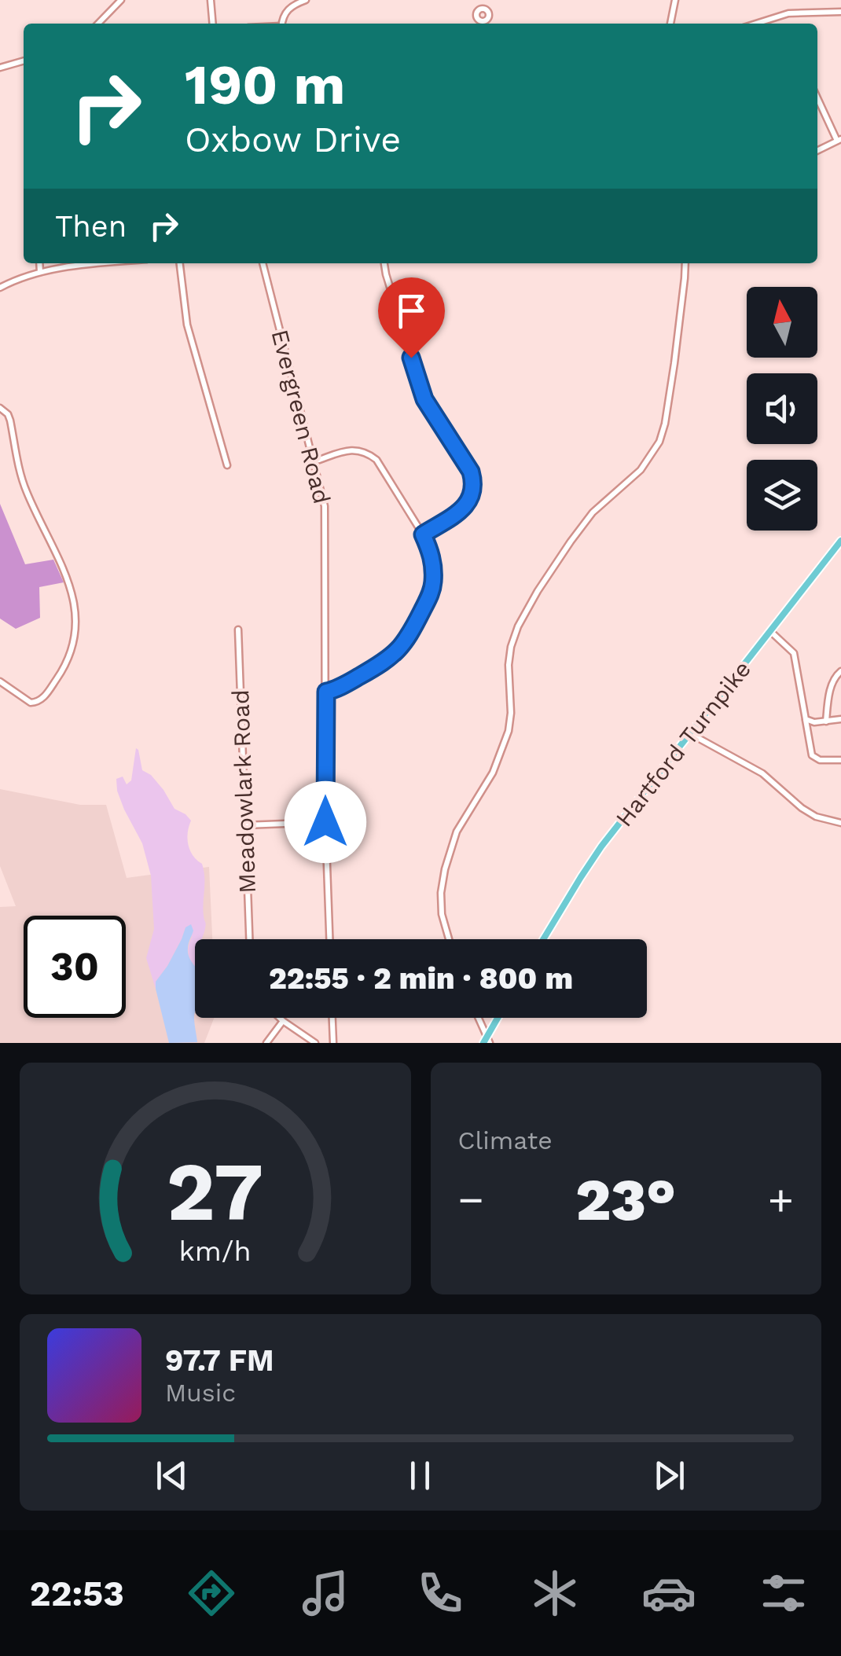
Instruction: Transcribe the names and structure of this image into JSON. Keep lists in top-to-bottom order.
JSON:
{
  "streets": {
    "main road": ["Hartford Turnpike"],
    "street": ["Evergreen Road", "Meadowlark Road"]
  },
  "north": "top",
  "page": {
    "turn": ["190 m", "Oxbow Drive"],
    "then": "Then",
    "limit": "30",
    "trip": "22:55 · 2 min · 800 m",
    "tile": "Climate",
    "heat": ["−", "23°", "+"],
    "song": ["97.7 FM", "Music"],
    "tabs": "22:53",
    "gauge": ["27", "km/h"]
  }
}
